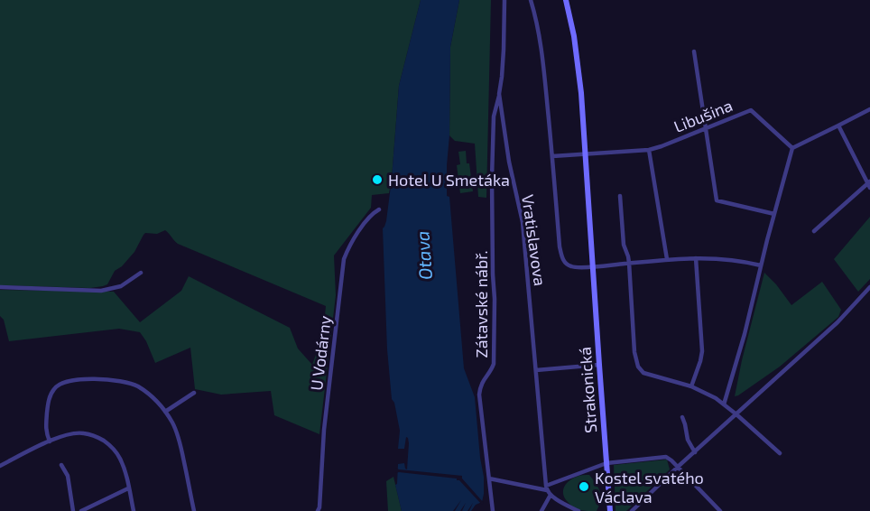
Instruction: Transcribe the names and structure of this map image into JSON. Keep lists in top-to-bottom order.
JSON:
{
  "streets": {
    "main road": ["Strakonická"],
    "street": [
      "Libušina",
      "Vratislavova",
      "Zátavské nábř.",
      "U Vodárny"
    ]
  },
  "crossings": [
    ["Libušina", "Strakonická"],
    ["Vratislavova", "Zátavské nábř."]
  ],
  "water": ["Otava"],
  "places": ["Hotel U Smetáka", "Kostel svatého Václava"]
}
